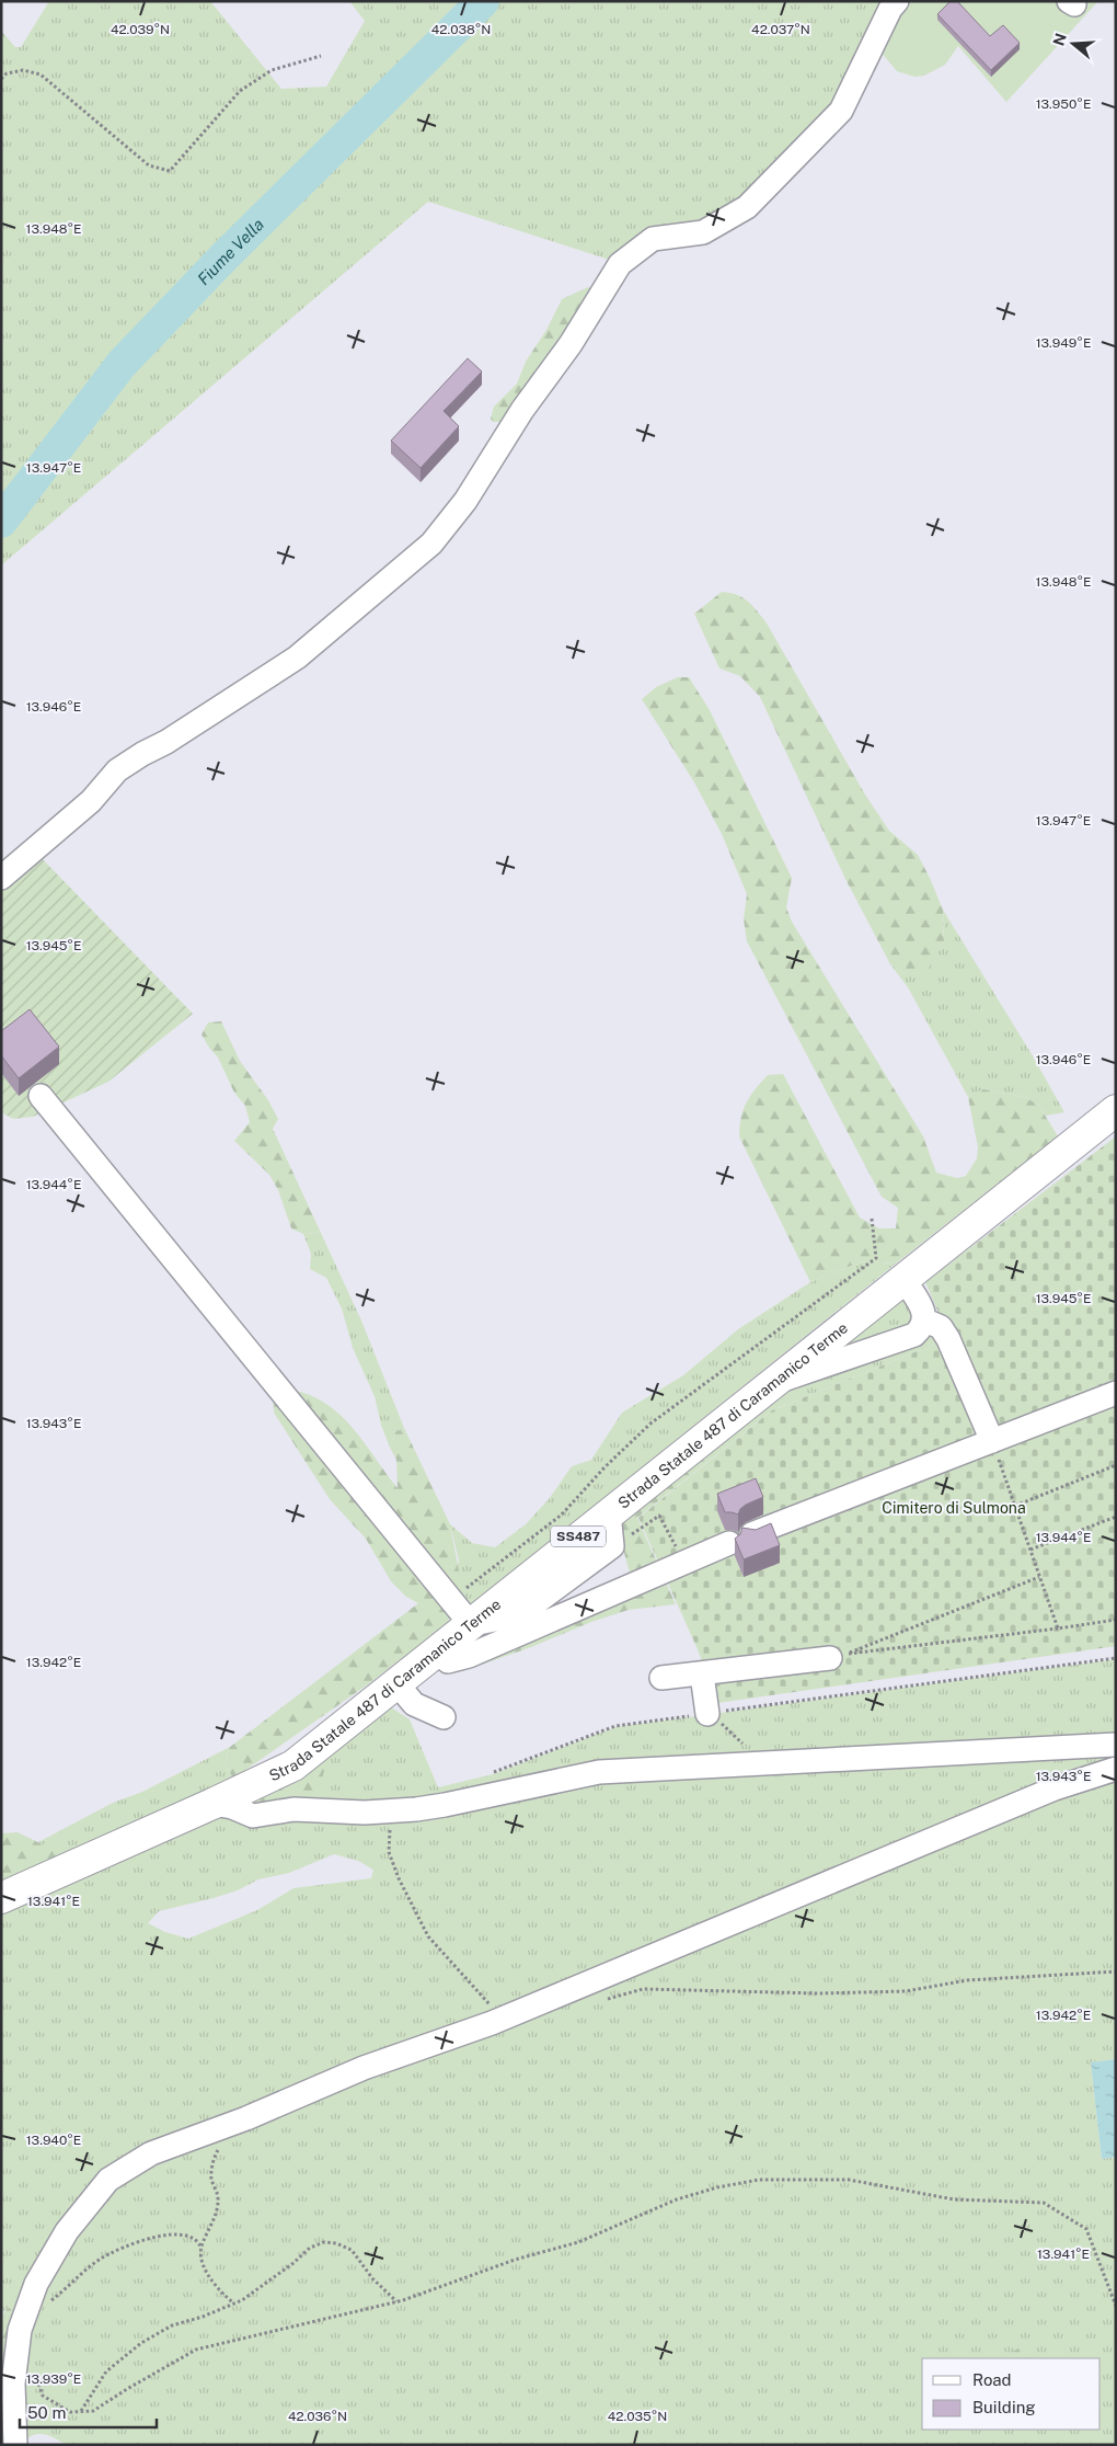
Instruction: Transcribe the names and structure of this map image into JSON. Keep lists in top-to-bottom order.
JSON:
{
  "streets": {
    "main road": ["Strada Statale 487 di Caramanico Terme", "SS487"]
  },
  "water": ["Fiume Vella"],
  "parks": ["Cimitero di Sulmona"],
  "legend": ["Road", "Building"],
  "scale_bar": "50 m",
  "north": "left",
  "coordinates": [
    "42.039°N",
    "42.038°N",
    "42.037°N",
    "13.950°E",
    "13.948°E",
    "13.949°E",
    "13.947°E",
    "13.946°E",
    "13.945°E",
    "13.944°E",
    "13.943°E",
    "13.942°E",
    "13.941°E",
    "13.940°E",
    "13.939°E",
    "42.036°N",
    "42.035°N"
  ]
}
